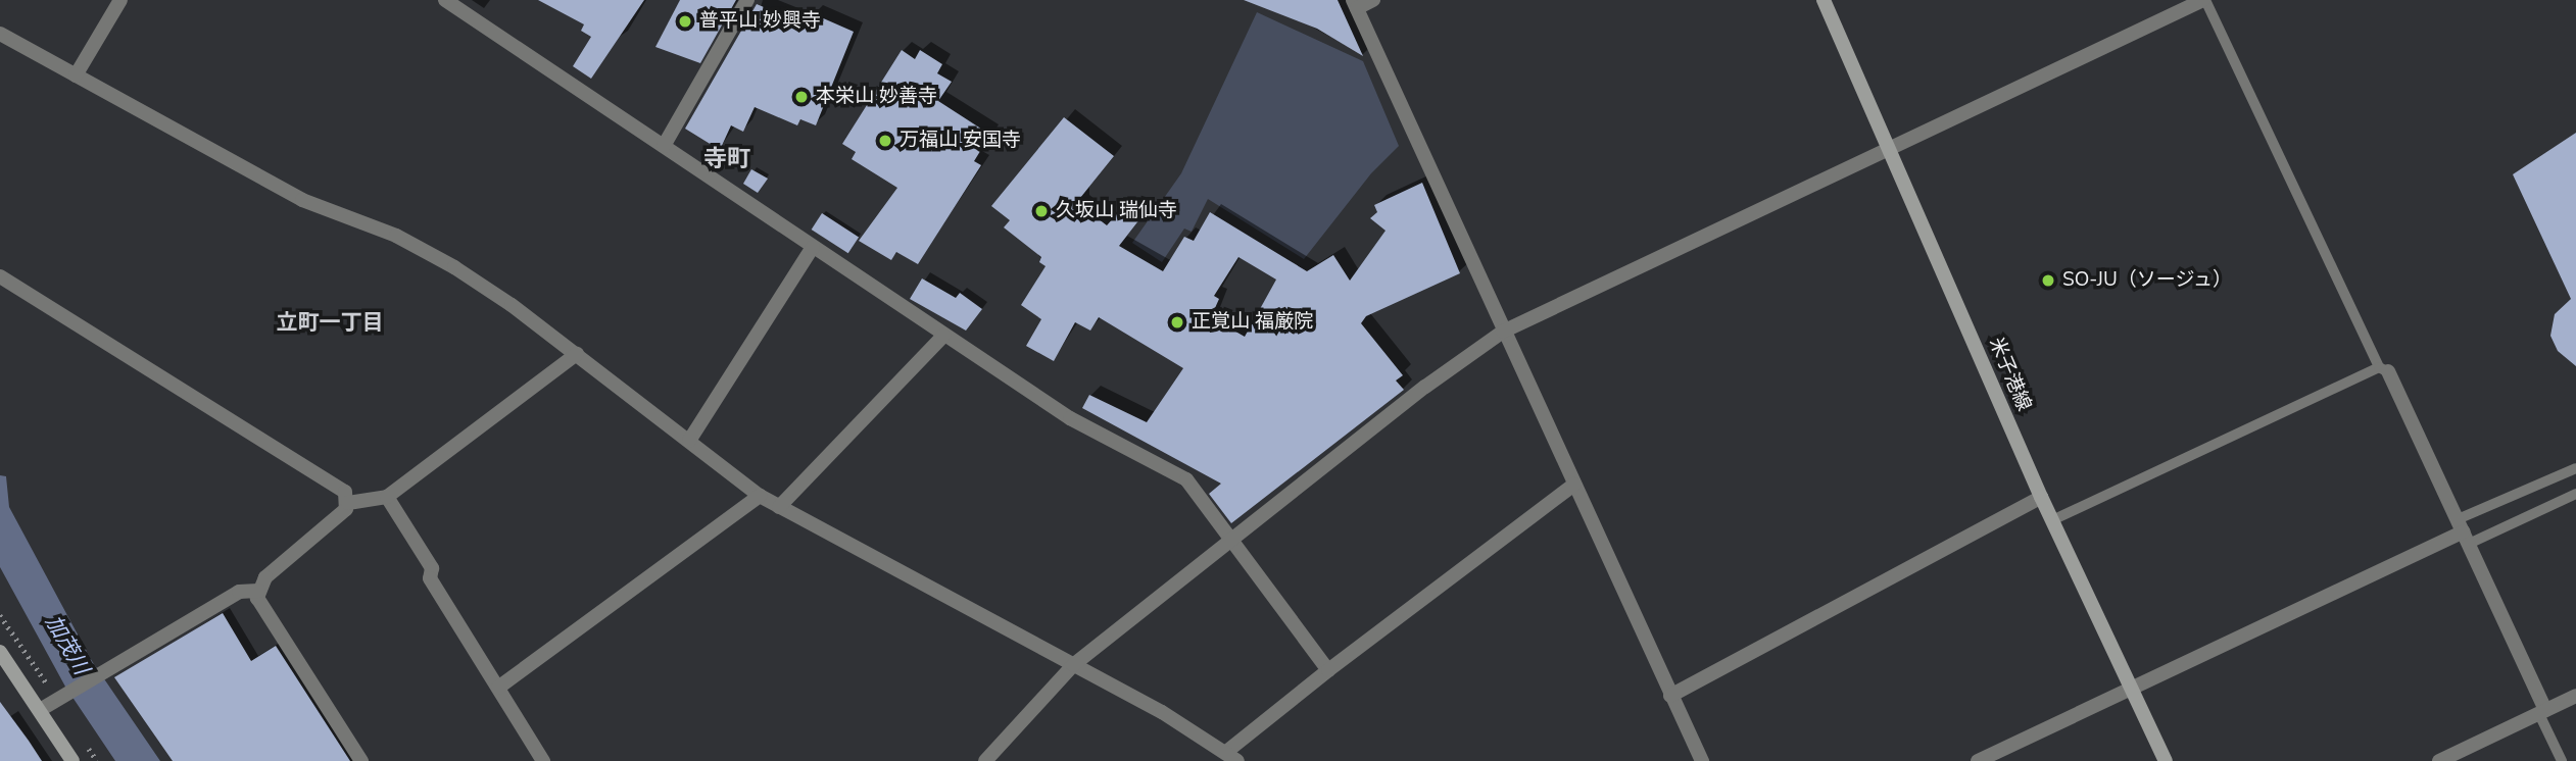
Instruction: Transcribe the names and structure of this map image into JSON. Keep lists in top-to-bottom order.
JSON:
{
  "streets": {
    "main road": ["米子港線"]
  },
  "districts": ["寺町", "立町一丁目"],
  "water": ["加茂川"],
  "places": [
    "普平山 妙興寺",
    "本栄山 妙善寺",
    "万福山 安国寺",
    "久坂山 瑞仙寺",
    "SO-JU（ソージュ）",
    "正覚山 福厳院"
  ]
}
